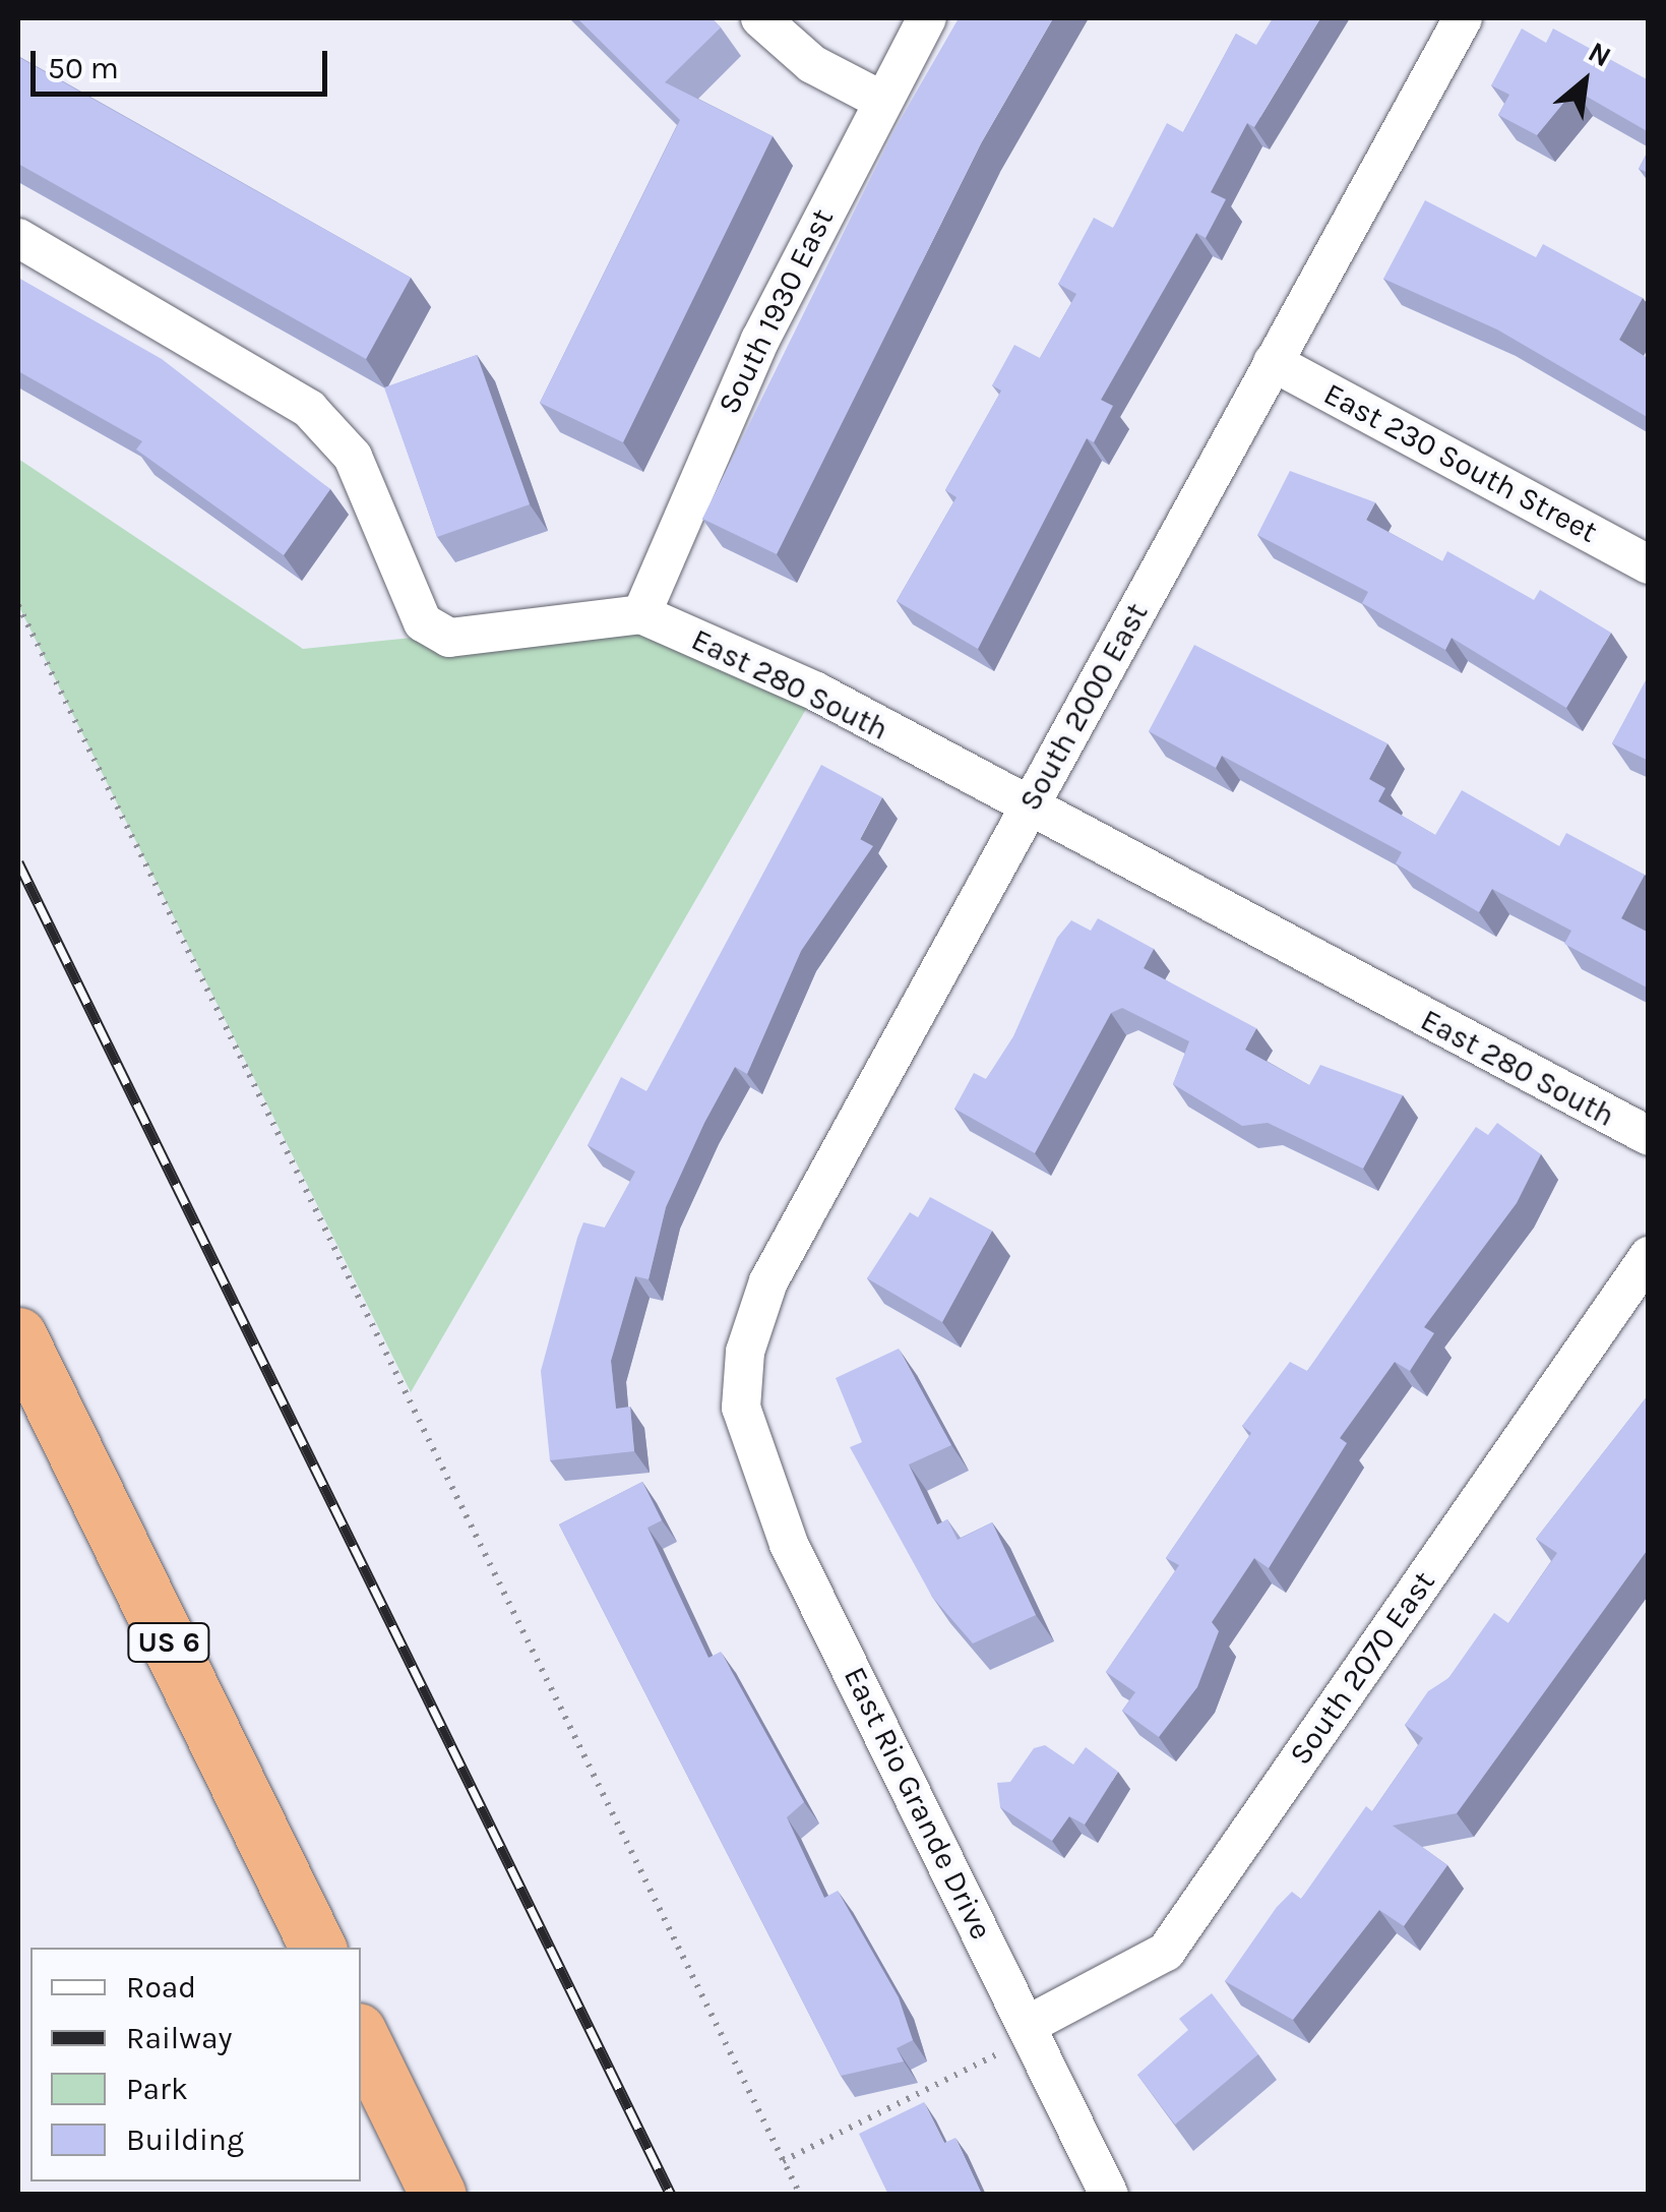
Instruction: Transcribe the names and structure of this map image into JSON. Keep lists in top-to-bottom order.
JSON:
{
  "streets": {
    "highway": ["US 6"],
    "street": [
      "South 1930 East",
      "East 230 South Street",
      "East 280 South",
      "South 2000 East",
      "South 2070 East",
      "East Rio Grande Drive"
    ]
  },
  "crossings": [
    ["South 1930 East", "East 280 South"],
    ["East 230 South Street", "South 2000 East"],
    ["East 280 South", "South 2000 East"],
    ["South 2000 East", "East Rio Grande Drive"],
    ["South 2070 East", "East Rio Grande Drive"]
  ],
  "legend": [
    "Road",
    "Railway",
    "Park",
    "Building"
  ],
  "scale_bar": "50 m",
  "north": "top right"
}
